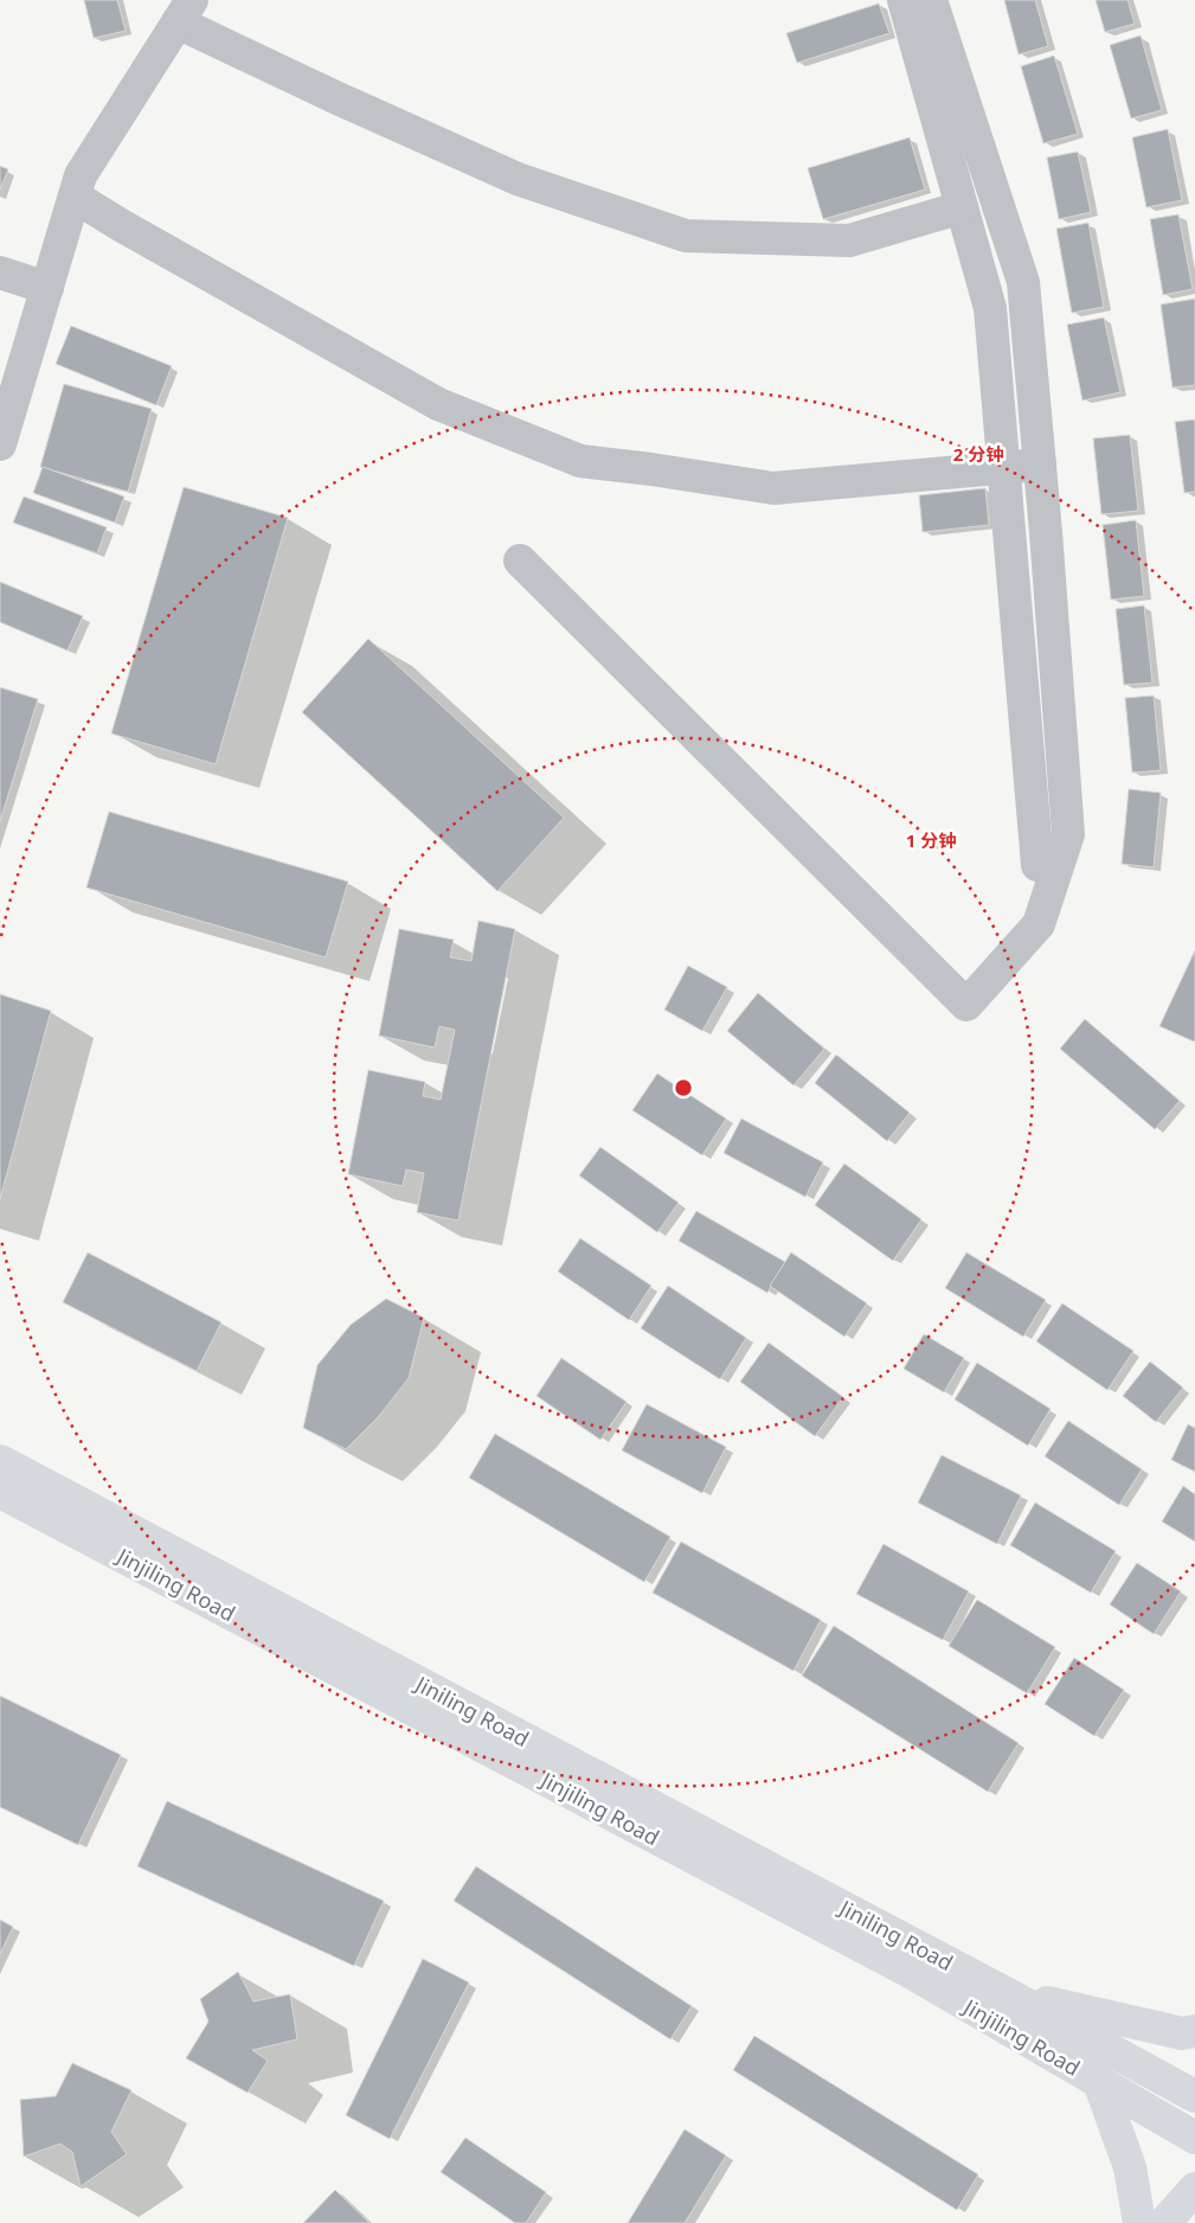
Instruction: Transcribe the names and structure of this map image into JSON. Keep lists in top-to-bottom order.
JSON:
{
  "streets": {
    "main road": ["Jinjiling Road", "Jiniling Road"]
  },
  "rings": ["2 分钟", "1 分钟"]
}
